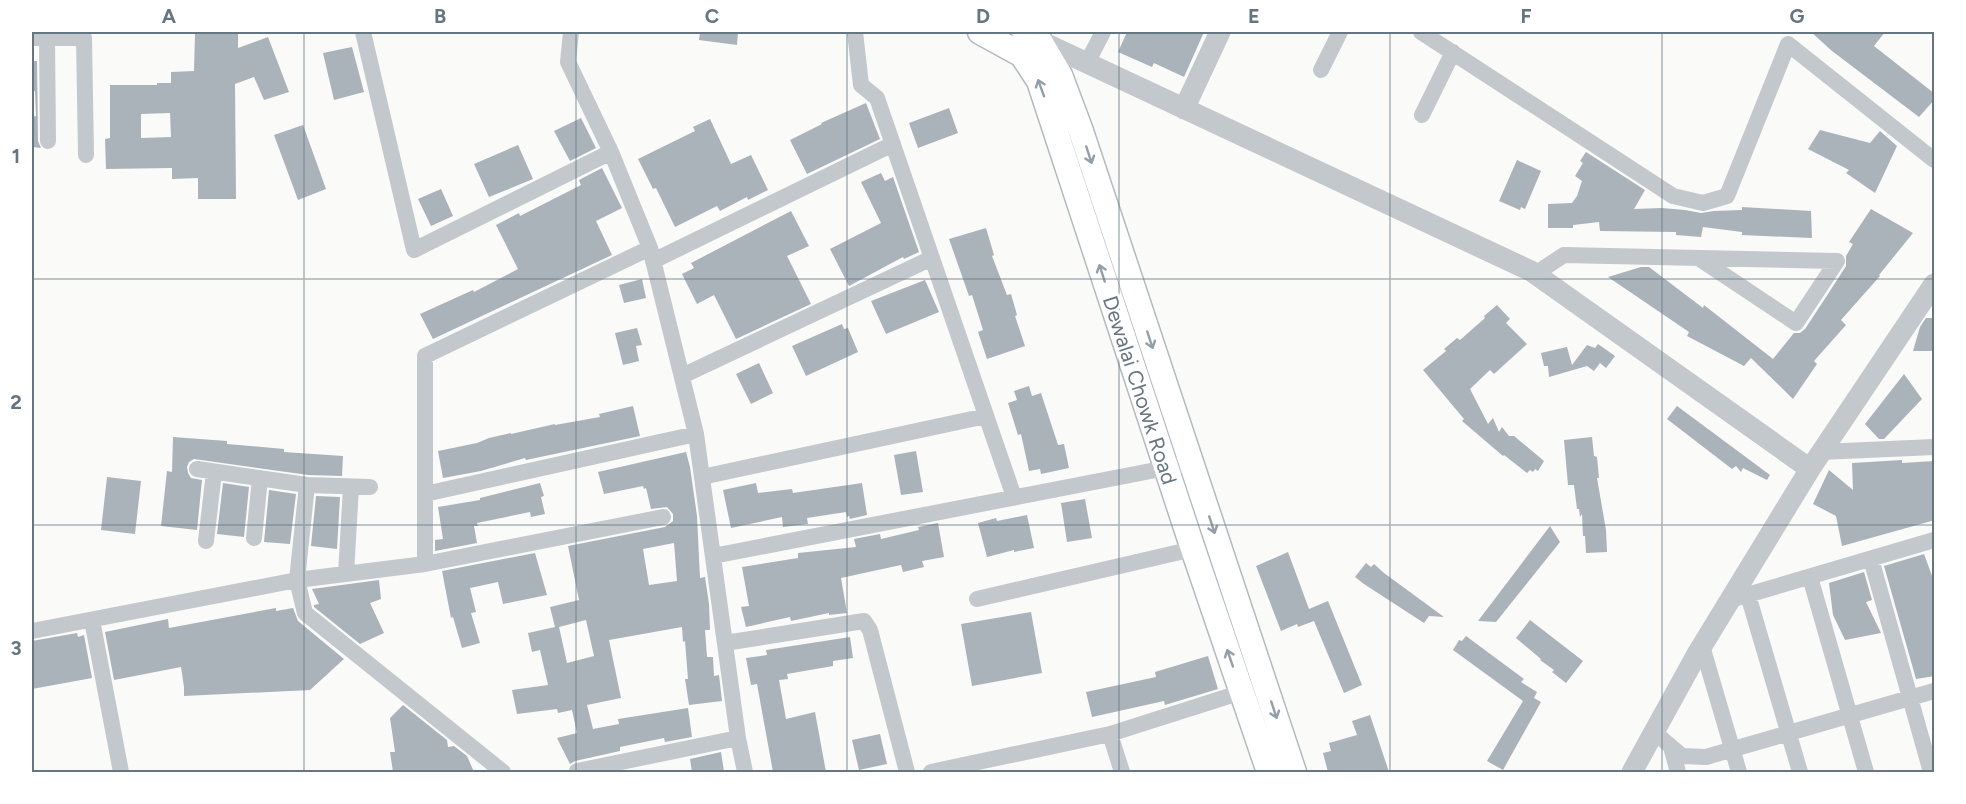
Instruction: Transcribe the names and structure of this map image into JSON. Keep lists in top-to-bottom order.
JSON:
{
  "streets": {
    "main road": ["Dewalai Chowk Road"]
  },
  "grid": {
    "columns": [
      "A",
      "B",
      "C",
      "D",
      "E",
      "F",
      "G"
    ],
    "rows": ["1", "2", "3"]
  }
}
